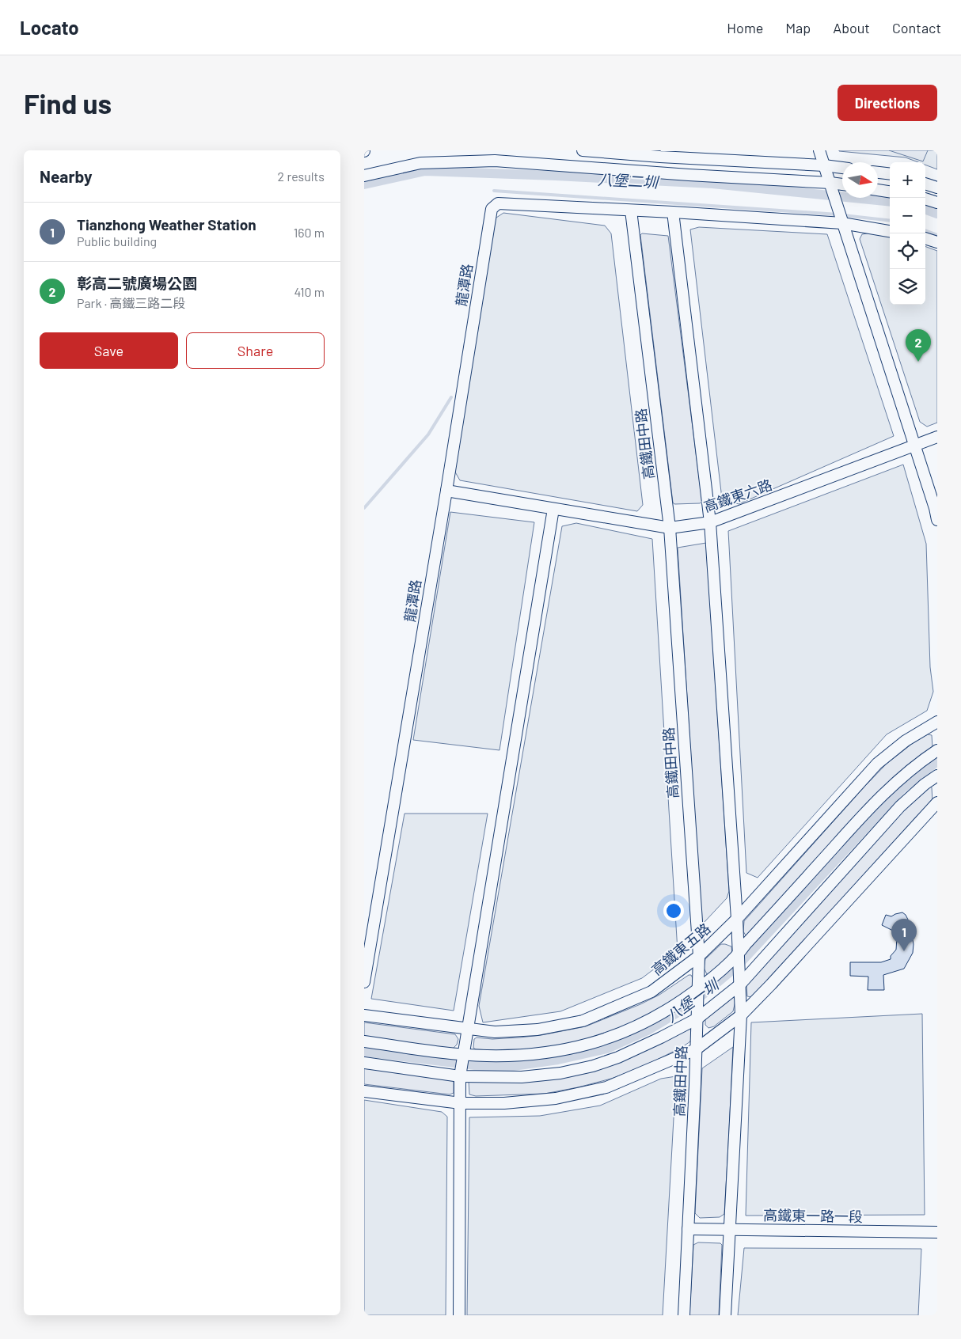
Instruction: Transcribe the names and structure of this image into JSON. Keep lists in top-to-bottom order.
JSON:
{
  "streets": {
    "street": [
      "龍潭路",
      "高鐵田中路",
      "高鐵東六路",
      "高鐵東五路",
      "高鐵東一路一段"
    ]
  },
  "crossings": [
    ["龍潭路", "高鐵田中路"],
    ["龍潭路", "高鐵東六路"],
    ["高鐵田中路", "高鐵東六路"],
    ["高鐵田中路", "高鐵東五路"],
    ["高鐵田中路", "高鐵東一路一段"]
  ],
  "water": ["八堡二圳", "八堡一圳"],
  "north": "right",
  "page": {
    "header": "Locato",
    "nav": [
      "Home",
      "Map",
      "About",
      "Contact"
    ],
    "buttons": [
      "Directions",
      ["Save", "Share"]
    ],
    "title": "Find us",
    "heading": ["Nearby", "2 results"],
    "map_buttons": ["+", "−"],
    "list": [
      {
        "mark": "1",
        "name": "Tianzhong Weather Station",
        "note": "Public building",
        "value": "160 m"
      },
      {
        "mark": "2",
        "name": "彰高二號廣場公園",
        "note": "Park · 高鐵三路二段",
        "value": "410 m"
      }
    ],
    "pins": ["2", "1"]
  }
}
